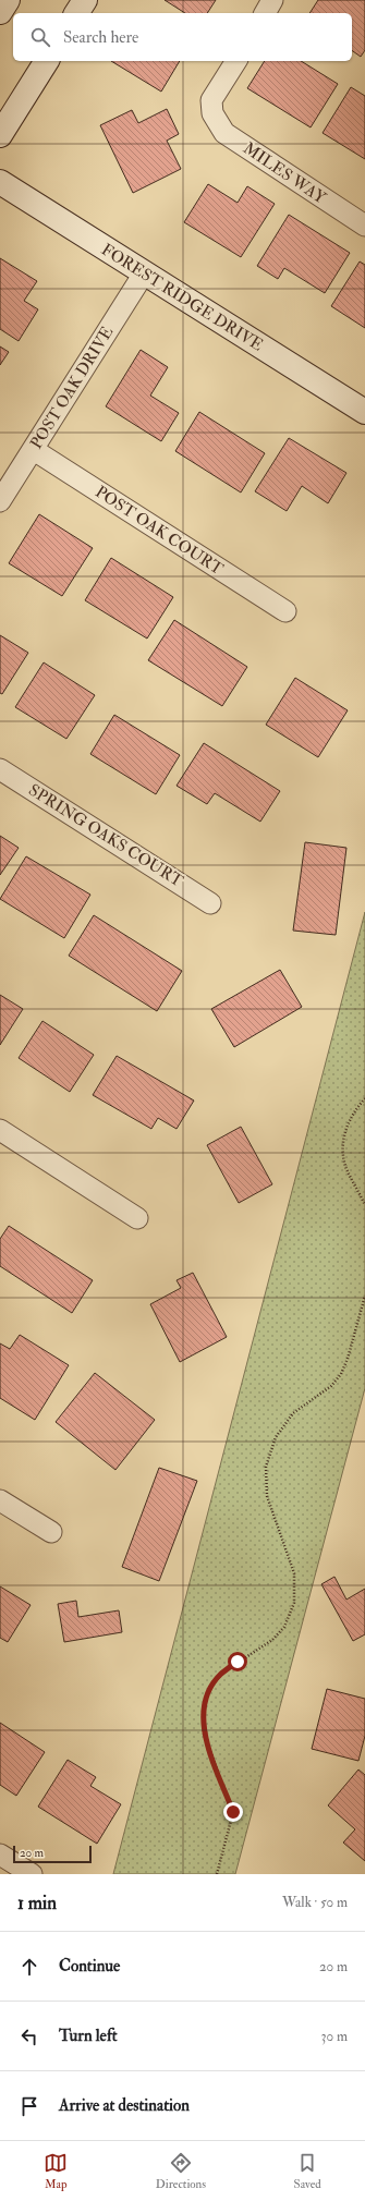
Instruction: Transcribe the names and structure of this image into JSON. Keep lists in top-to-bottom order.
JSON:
{
  "streets": {
    "main road": ["FOREST RIDGE DRIVE"],
    "street": [
      "MILES WAY",
      "POST OAK DRIVE",
      "POST OAK COURT",
      "SPRING OAKS COURT"
    ]
  },
  "crossings": [
    ["FOREST RIDGE DRIVE", "POST OAK DRIVE"],
    ["POST OAK DRIVE", "POST OAK COURT"]
  ],
  "scale_bar": "20 m",
  "page": {
    "search": "Search here",
    "scale": "20 m",
    "heading": ["1 min", "Walk · 50 m"],
    "list": [
      ["Continue", "20 m"],
      ["Turn left", "30 m"],
      "Arrive at destination"
    ],
    "nav": ["Map", "Directions", "Saved"]
  }
}
